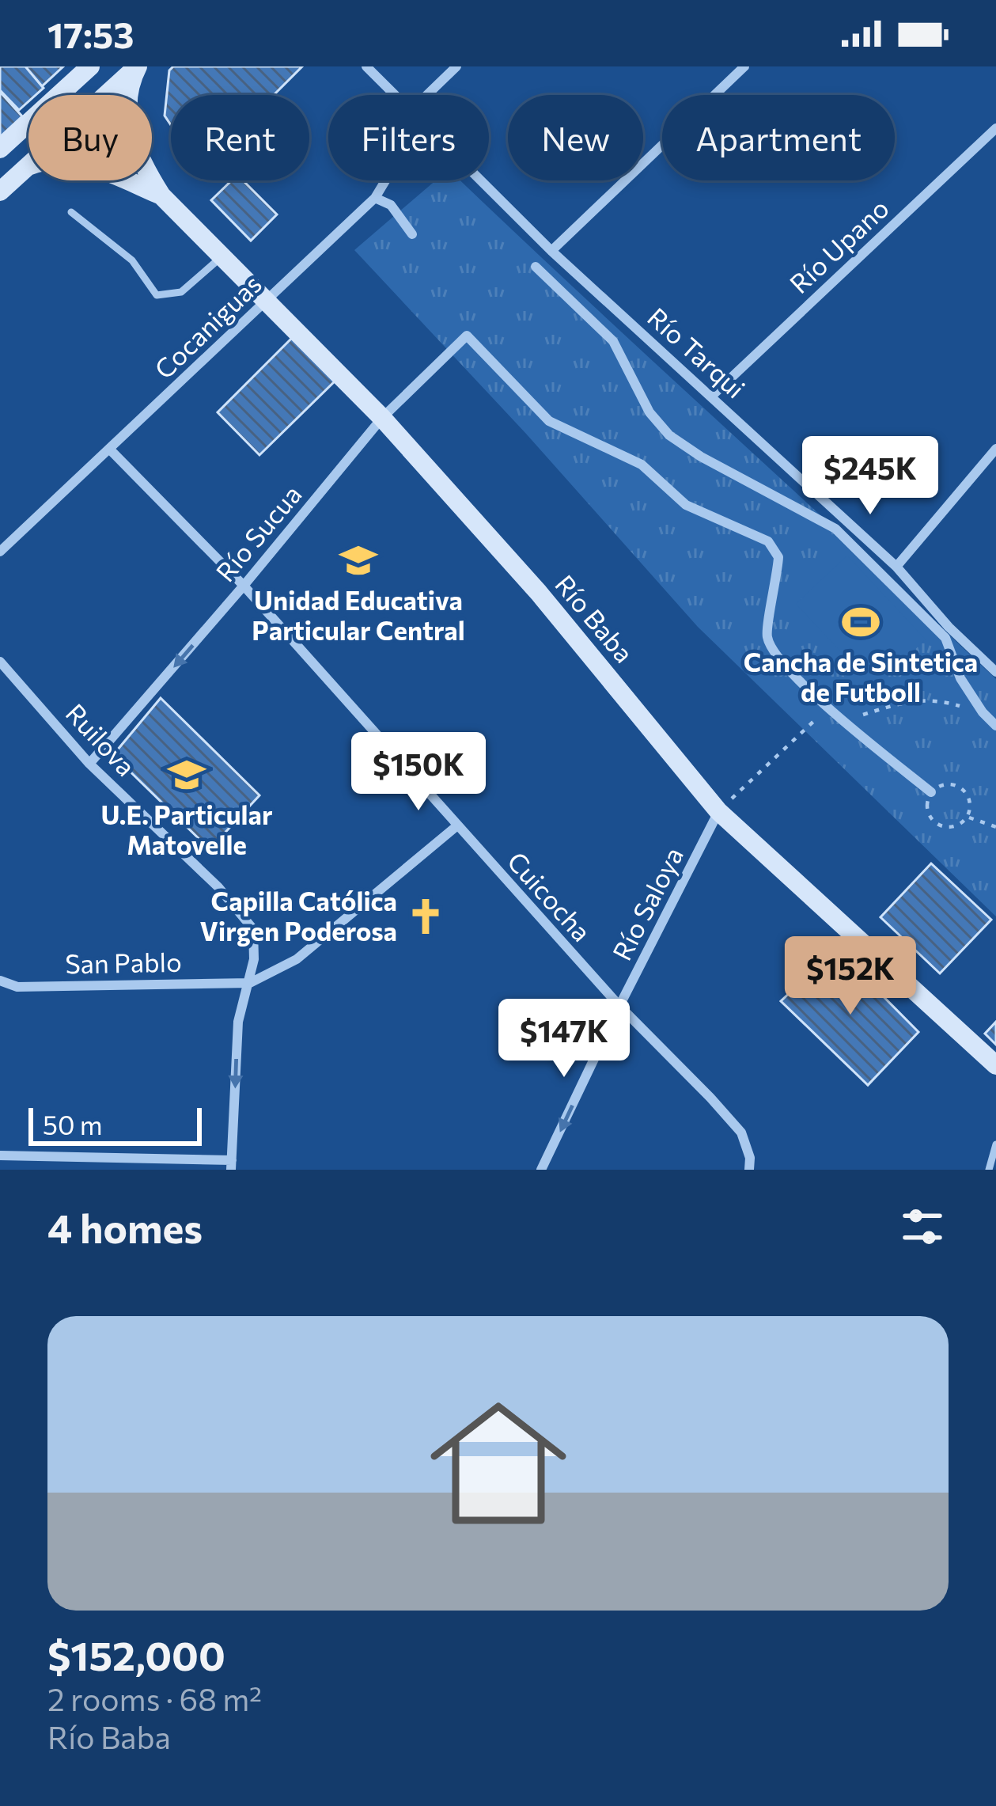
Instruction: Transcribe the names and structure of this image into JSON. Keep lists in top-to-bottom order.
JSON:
{
  "streets": {
    "street": [
      "Río Upano",
      "Cocaniguas",
      "Río Tarqui",
      "Río Sucua",
      "Río Baba",
      "Ruilova",
      "Cuicocha",
      "Río Saloya",
      "San Pablo"
    ]
  },
  "crossings": [
    ["Río Upano", "Río Tarqui"],
    ["Cocaniguas", "Río Baba"],
    ["Cocaniguas", "Cuicocha"],
    ["Río Sucua", "Río Baba"],
    ["Río Sucua", "Ruilova"],
    ["Río Sucua", "Cuicocha"],
    ["Río Baba", "Río Saloya"],
    ["Ruilova", "San Pablo"],
    ["Cuicocha", "Río Saloya"]
  ],
  "one_way": ["Río Saloya"],
  "places": {
    "school or university": ["Unidad Educativa Particular Central", "U.E. Particular Matovelle"],
    "sports": ["Cancha de Sintetica de Futboll"],
    "church": ["Capilla Católica Virgen Poderosa"]
  },
  "scale_bar": "50 m",
  "page": {
    "status": "17:53",
    "chip": [
      "Buy",
      "Rent",
      "Filters",
      "New",
      "Apartment"
    ],
    "price": [
      "$245K",
      "$150K",
      "$152K",
      "$147K"
    ],
    "scale": "50 m",
    "heading": "4 homes",
    "list": [
      {
        "name": "$152,000",
        "note": "2 rooms · 68 m² · Río Baba"
      }
    ]
  }
}
